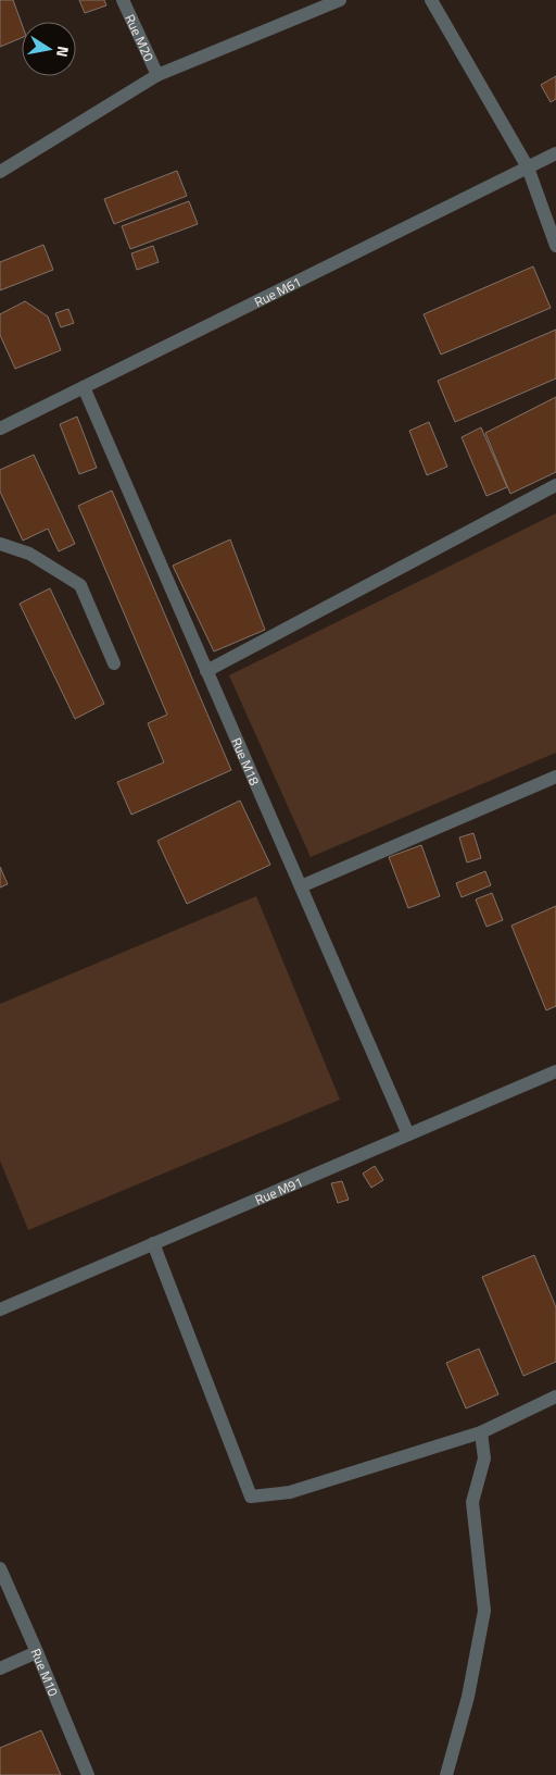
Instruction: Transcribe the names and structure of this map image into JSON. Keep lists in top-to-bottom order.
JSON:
{
  "streets": {
    "street": [
      "Rue M20",
      "Rue M61",
      "Rue M18",
      "Rue M91",
      "Rue M10"
    ]
  },
  "crossings": [
    ["Rue M61", "Rue M18"],
    ["Rue M18", "Rue M91"]
  ],
  "north": "right"
}
